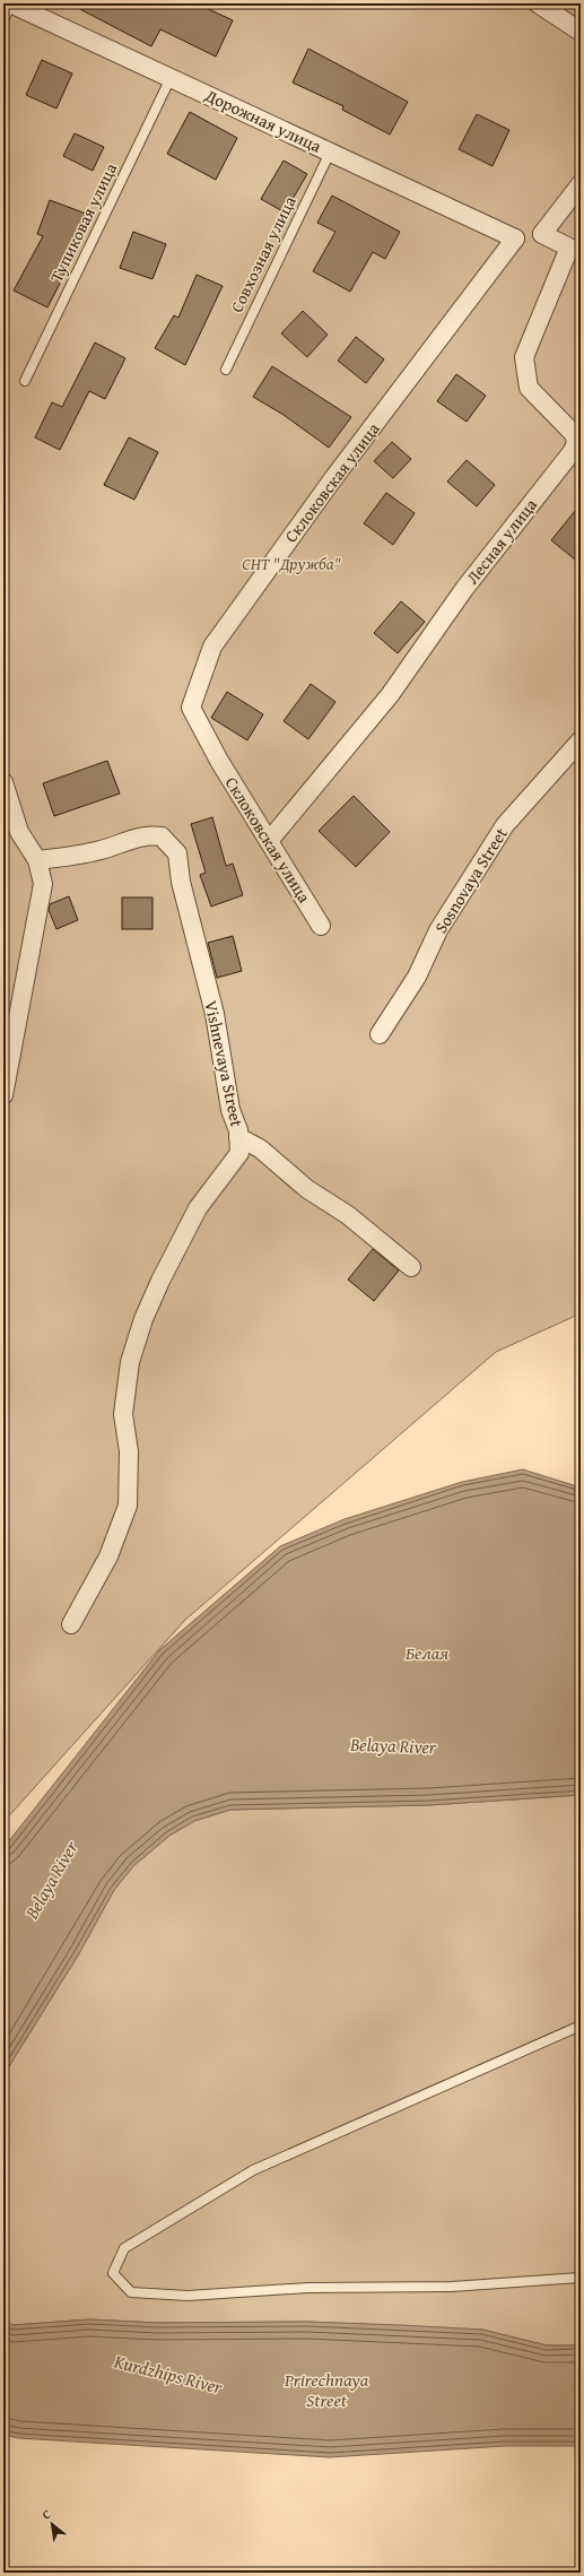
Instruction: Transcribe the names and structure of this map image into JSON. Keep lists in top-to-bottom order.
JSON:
{
  "streets": {
    "street": [
      "Дорожная улица",
      "Склоковская улица",
      "Лесная улица",
      "Sosnovaya Street",
      "Vishnevaya Street"
    ],
    "lane": ["Тупиковая улица", "Совхозная улица"]
  },
  "crossings": [
    ["Дорожная улица", "Тупиковая улица"],
    ["Дорожная улица", "Совхозная улица"],
    ["Дорожная улица", "Склоковская улица"],
    ["Склоковская улица", "Лесная улица"]
  ],
  "water": [
    "Белая",
    "Belaya River",
    "Kurdzhips River",
    "Prirechnaya Street"
  ],
  "parks": ["СНТ \"Дружба\""],
  "north": "top left"
}
